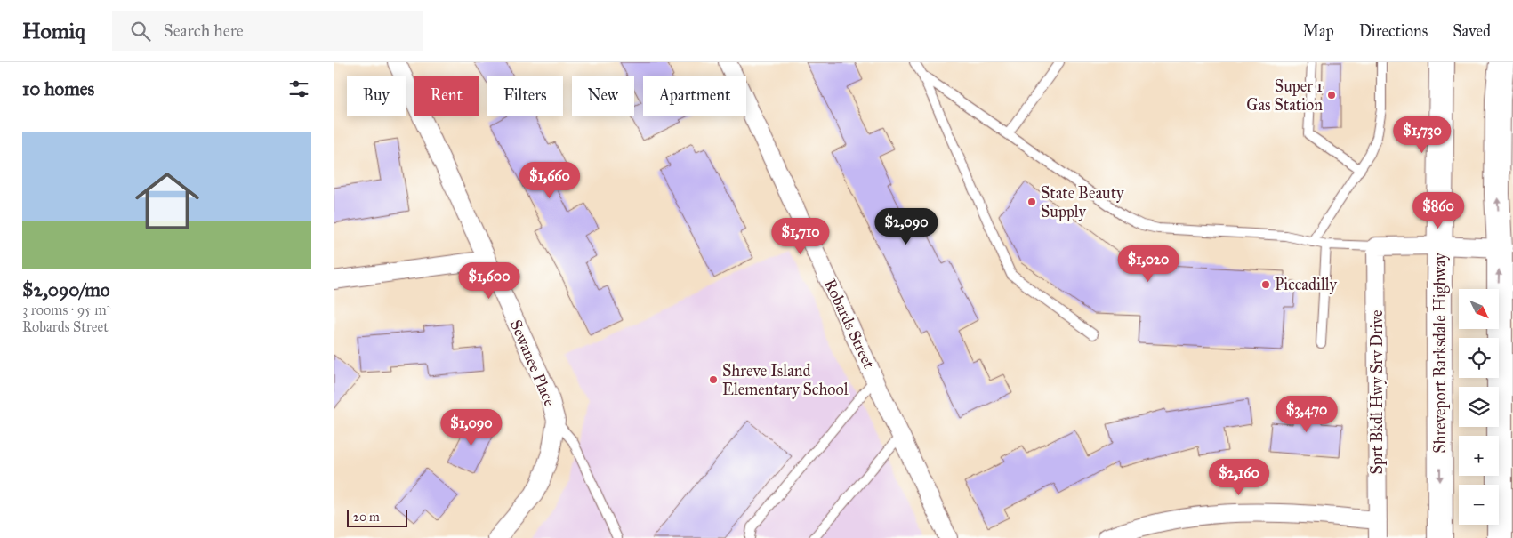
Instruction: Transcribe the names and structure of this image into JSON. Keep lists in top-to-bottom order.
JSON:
{
  "streets": {
    "main road": ["Shreveport Barksdale Highway"],
    "street": ["Robards Street", "Sewanee Place", "Sprt Bkdl Hwy Srv Drive"]
  },
  "places": [
    "Super 1 Gas Station",
    "State Beauty Supply",
    "Piccadilly",
    "Shreve Island Elementary School"
  ],
  "scale_bar": "20 m",
  "north": "bottom right",
  "page": {
    "header": "Homiq",
    "search": "Search here",
    "nav": ["Map", "Directions", "Saved"],
    "heading": "10 homes",
    "chip": [
      "Buy",
      "Rent",
      "Filters",
      "New",
      "Apartment"
    ],
    "list": [
      {
        "name": "$2,090/mo",
        "note": "3 rooms · 95 m² · Robards Street"
      }
    ],
    "price": [
      "$1,730",
      "$1,660",
      "$860",
      "$2,090",
      "$1,710",
      "$1,020",
      "$1,600",
      "$3,470",
      "$1,090",
      "$2,160"
    ],
    "map_buttons": ["+", "−"],
    "scale": "20 m"
  }
}
